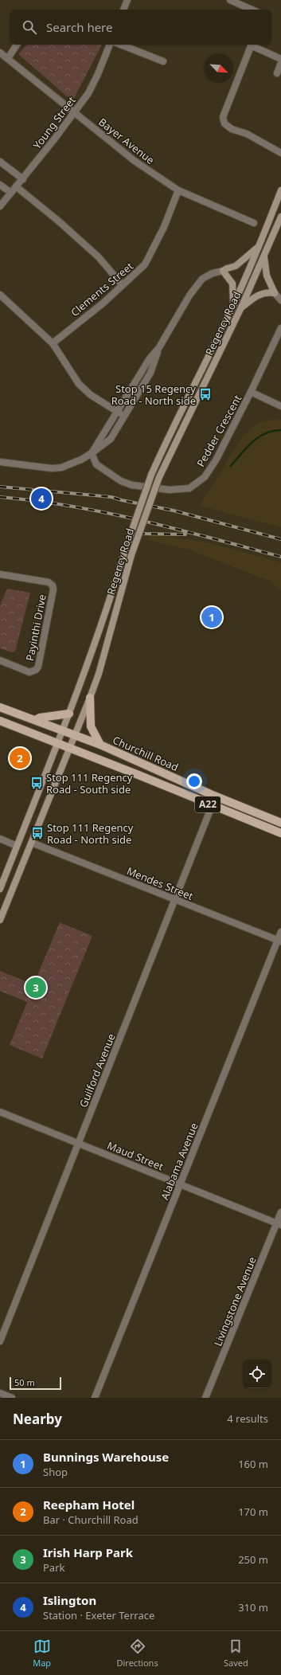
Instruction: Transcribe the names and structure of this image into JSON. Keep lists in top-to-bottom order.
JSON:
{
  "streets": {
    "main road": ["Regency Road", "Churchill Road", "A22"],
    "street": [
      "Young Street",
      "Bayer Avenue",
      "Clements Street",
      "Pedder Crescent",
      "Payinthi Drive",
      "Mendes Street",
      "Guilford Avenue",
      "Maud Street",
      "Alabama Avenue",
      "Livingstone Avenue"
    ]
  },
  "crossings": [
    ["Young Street", "Bayer Avenue"],
    ["Bayer Avenue", "Clements Street"],
    ["Regency Road", "Churchill Road"],
    ["Regency Road", "A22"],
    ["Regency Road", "Mendes Street"],
    ["A22", "Guilford Avenue"],
    ["Mendes Street", "Guilford Avenue"],
    ["Mendes Street", "Alabama Avenue"],
    ["Guilford Avenue", "Maud Street"],
    ["Maud Street", "Alabama Avenue"],
    ["Maud Street", "Livingstone Avenue"]
  ],
  "places": {
    "bus stop": ["Stop 15 Regency Road - North side", "Stop 111 Regency Road - South side", "Stop 111 Regency Road - North side"]
  },
  "scale_bar": "50 m",
  "north": "bottom right",
  "page": {
    "search": "Search here",
    "pins": [
      "4",
      "1",
      "2",
      "3"
    ],
    "scale": "50 m",
    "heading": ["Nearby", "4 results"],
    "list": [
      {
        "mark": "1",
        "name": "Bunnings Warehouse",
        "note": "Shop",
        "value": "160 m"
      },
      {
        "mark": "2",
        "name": "Reepham Hotel",
        "note": "Bar · Churchill Road",
        "value": "170 m"
      },
      {
        "mark": "3",
        "name": "Irish Harp Park",
        "note": "Park",
        "value": "250 m"
      },
      {
        "mark": "4",
        "name": "Islington",
        "note": "Station · Exeter Terrace",
        "value": "310 m"
      }
    ],
    "nav": ["Map", "Directions", "Saved"]
  }
}
